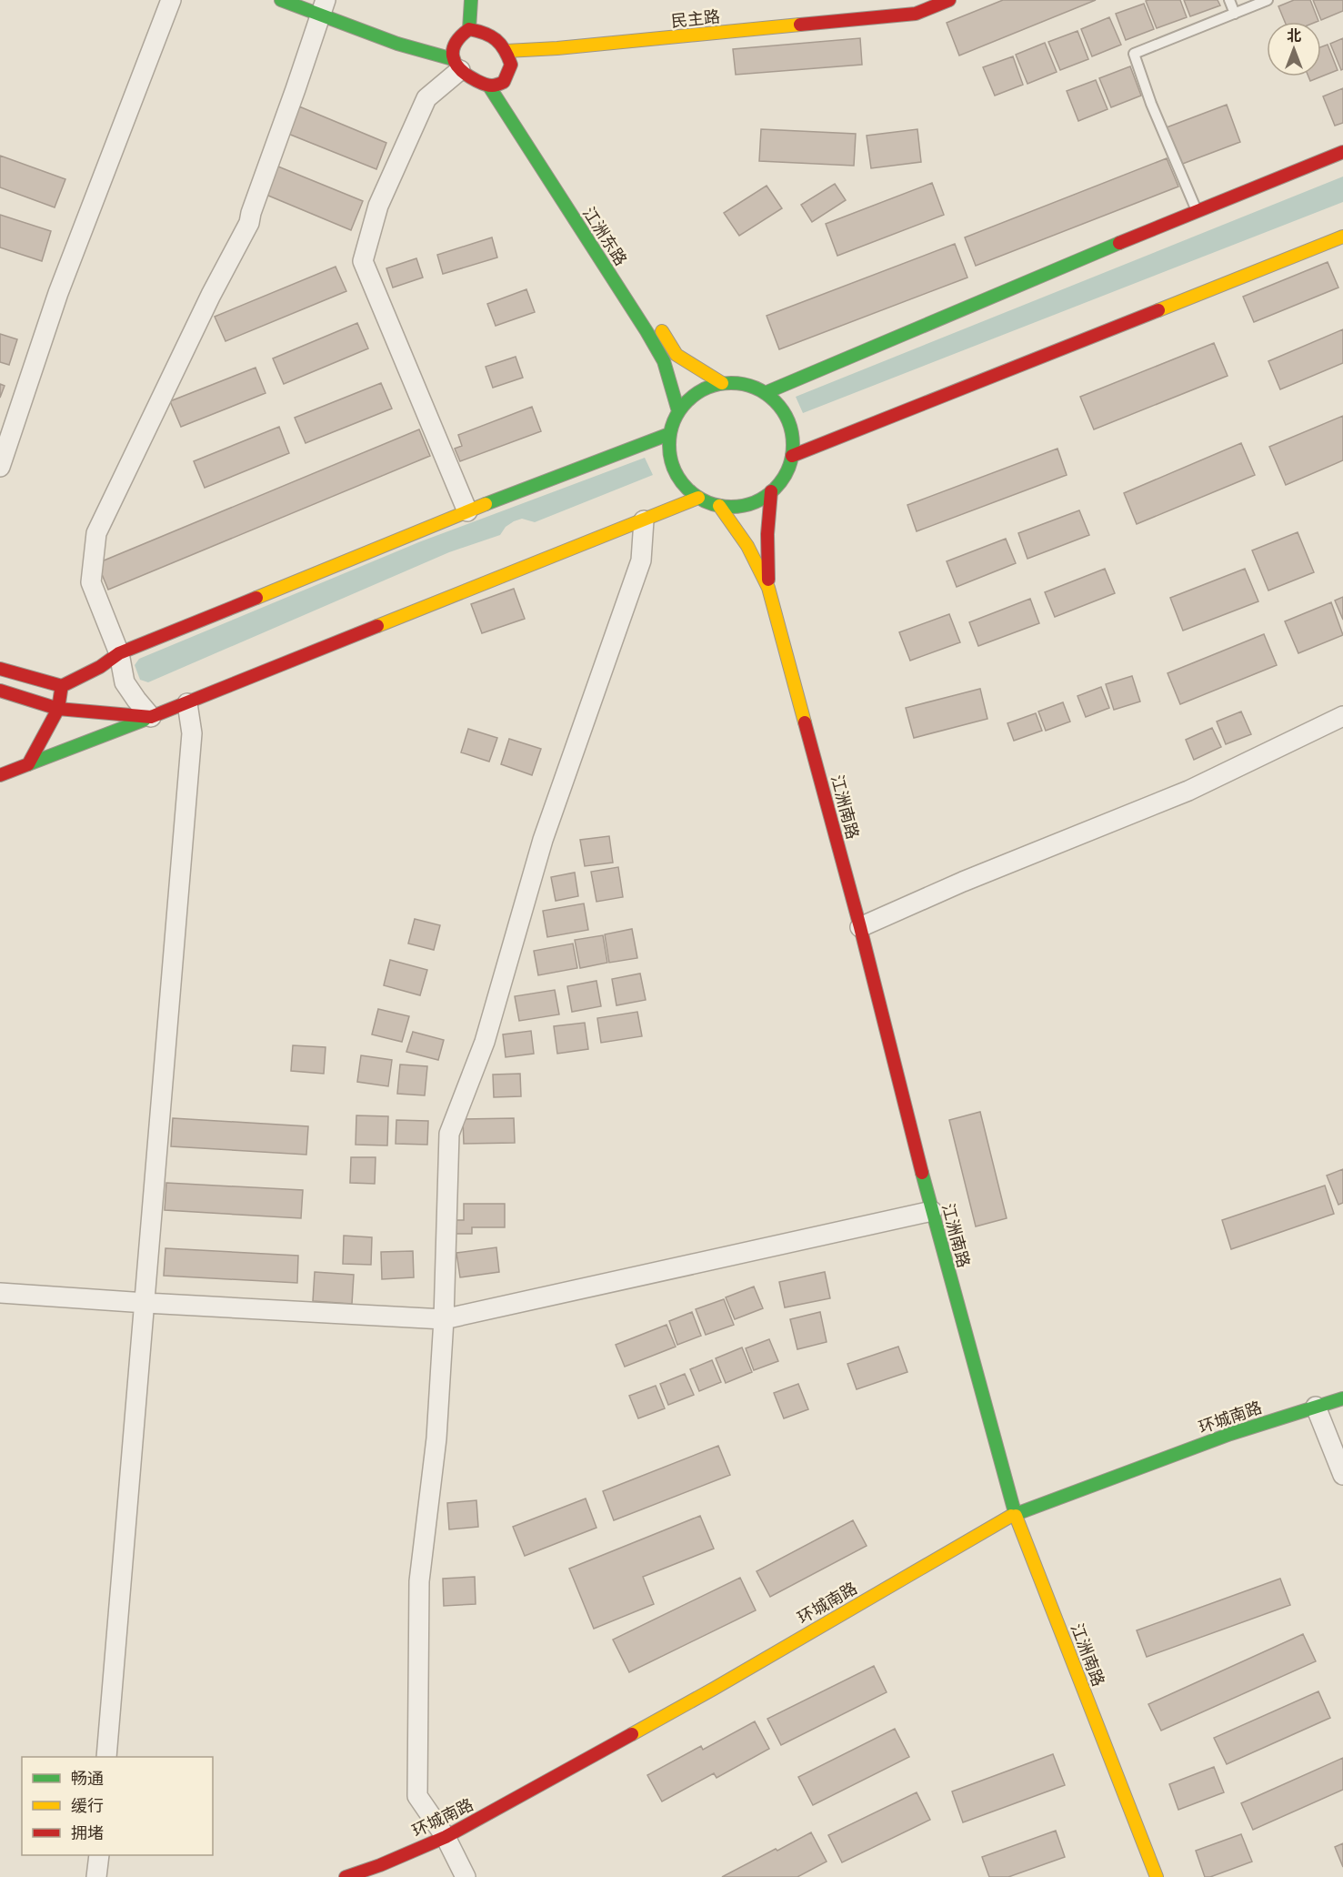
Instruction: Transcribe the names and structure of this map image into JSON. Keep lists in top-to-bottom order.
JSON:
{
  "streets": {
    "main road": [
      "民主路",
      "江洲东路",
      "江洲南路",
      "环城南路"
    ]
  },
  "crossings": [
    ["民主路", "江洲东路"],
    ["江洲南路", "环城南路"]
  ],
  "legend": ["畅通", "缓行", "拥堵"],
  "north": "top"
}
